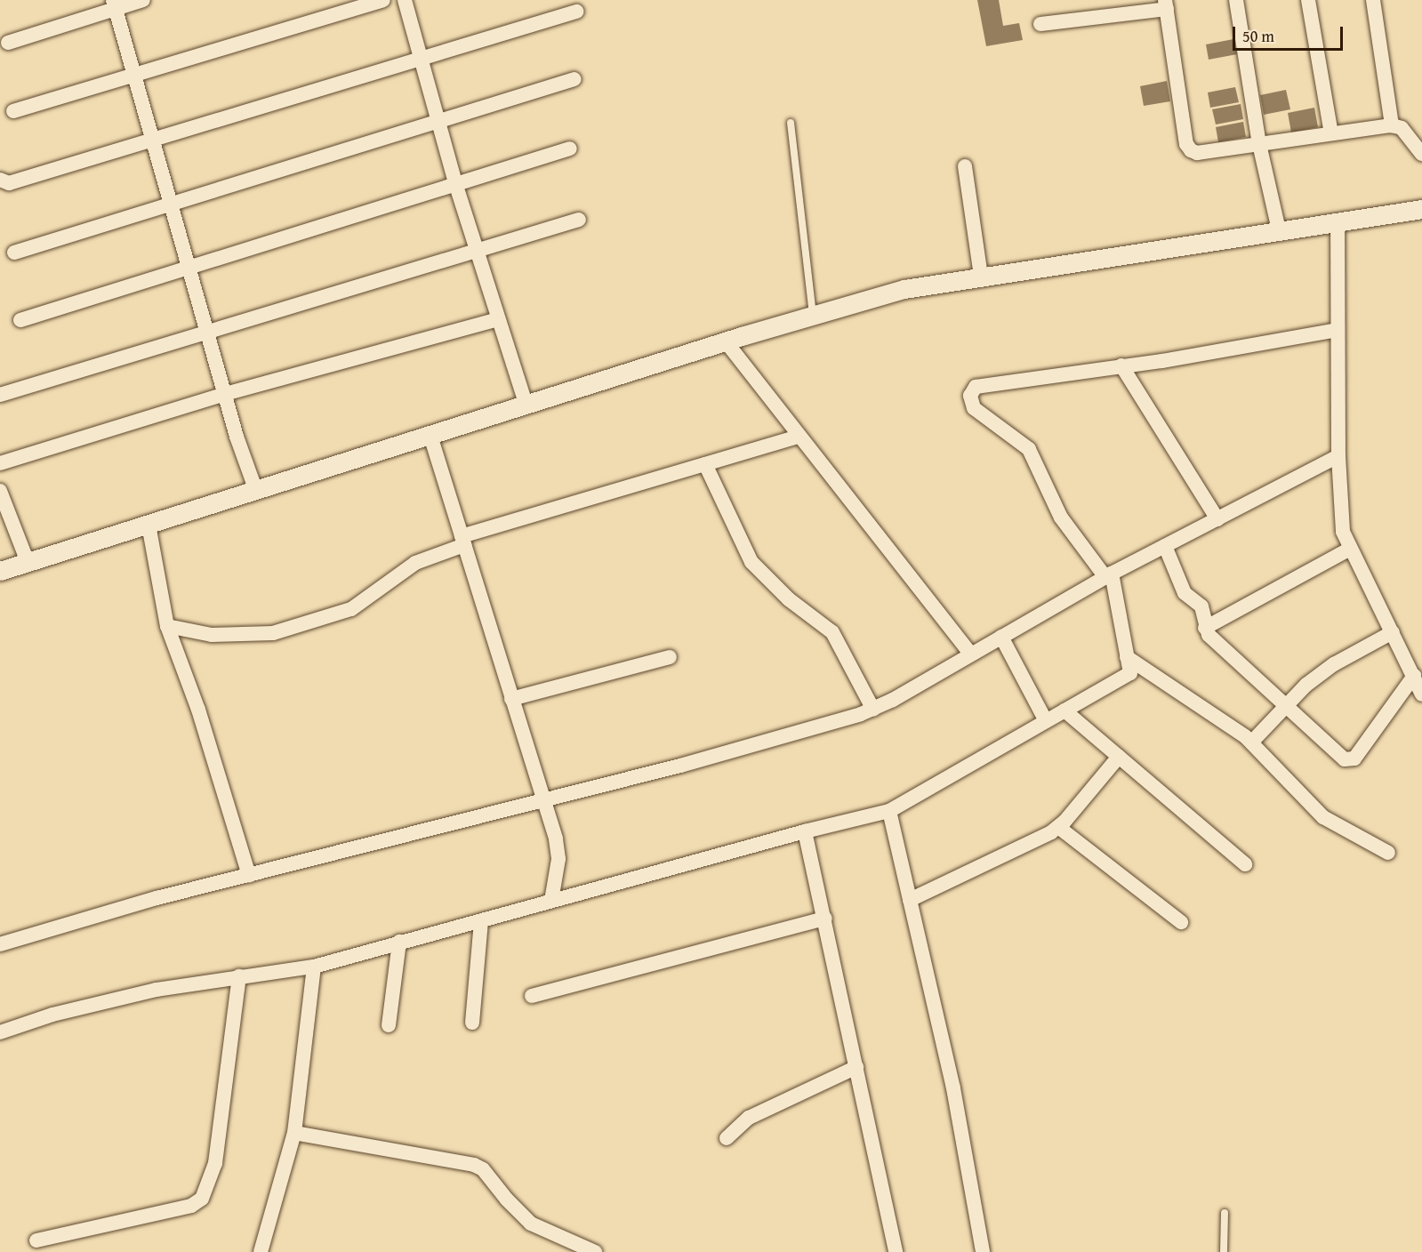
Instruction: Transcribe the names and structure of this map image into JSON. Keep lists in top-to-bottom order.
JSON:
{
  "scale_bar": "50 m"
}
